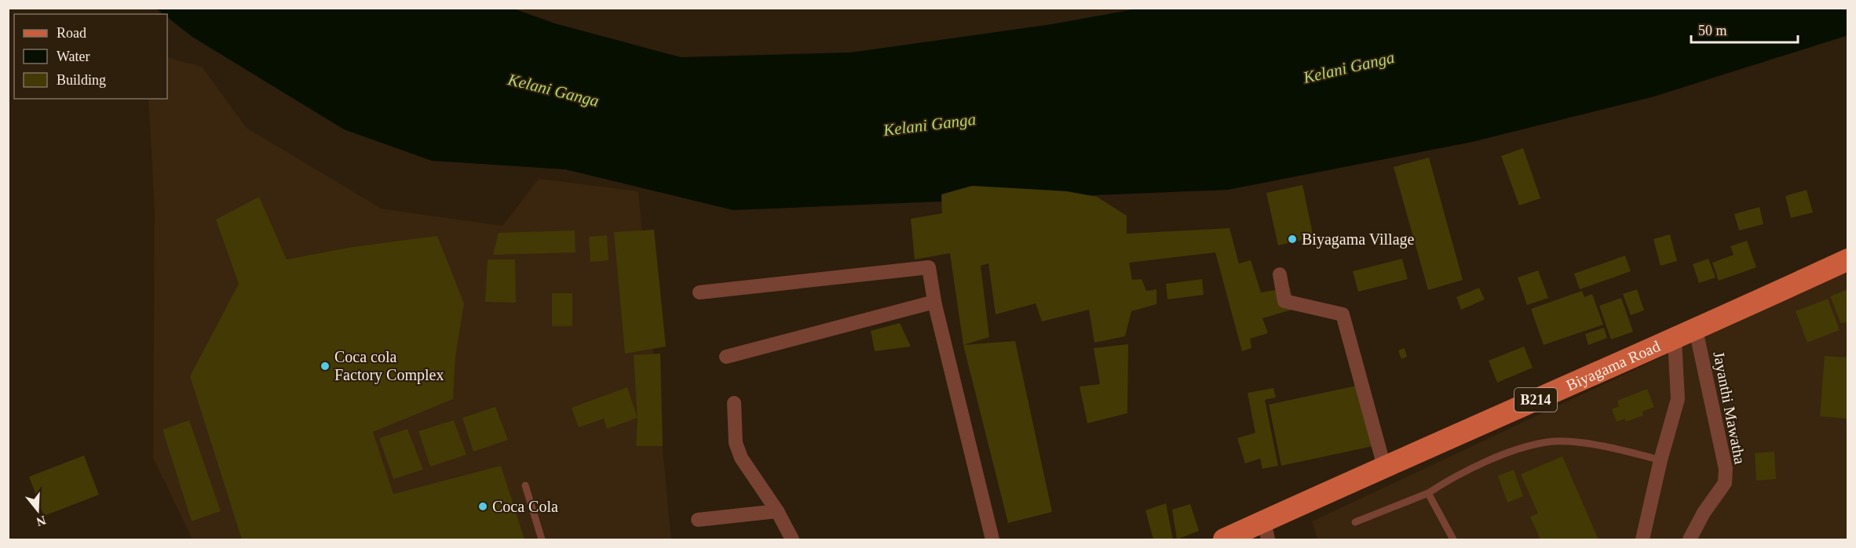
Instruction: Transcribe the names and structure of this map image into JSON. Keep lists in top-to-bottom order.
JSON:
{
  "streets": {
    "main road": ["Biyagama Road", "B214"],
    "street": ["Jayanthi Mawatha"]
  },
  "crossings": [
    ["Biyagama Road", "Jayanthi Mawatha"]
  ],
  "water": ["Kelani Ganga"],
  "places": ["Biyagama Village", "Coca cola Factory Complex", "Coca Cola"],
  "legend": ["Road", "Water", "Building"],
  "scale_bar": "50 m",
  "north": "bottom"
}
